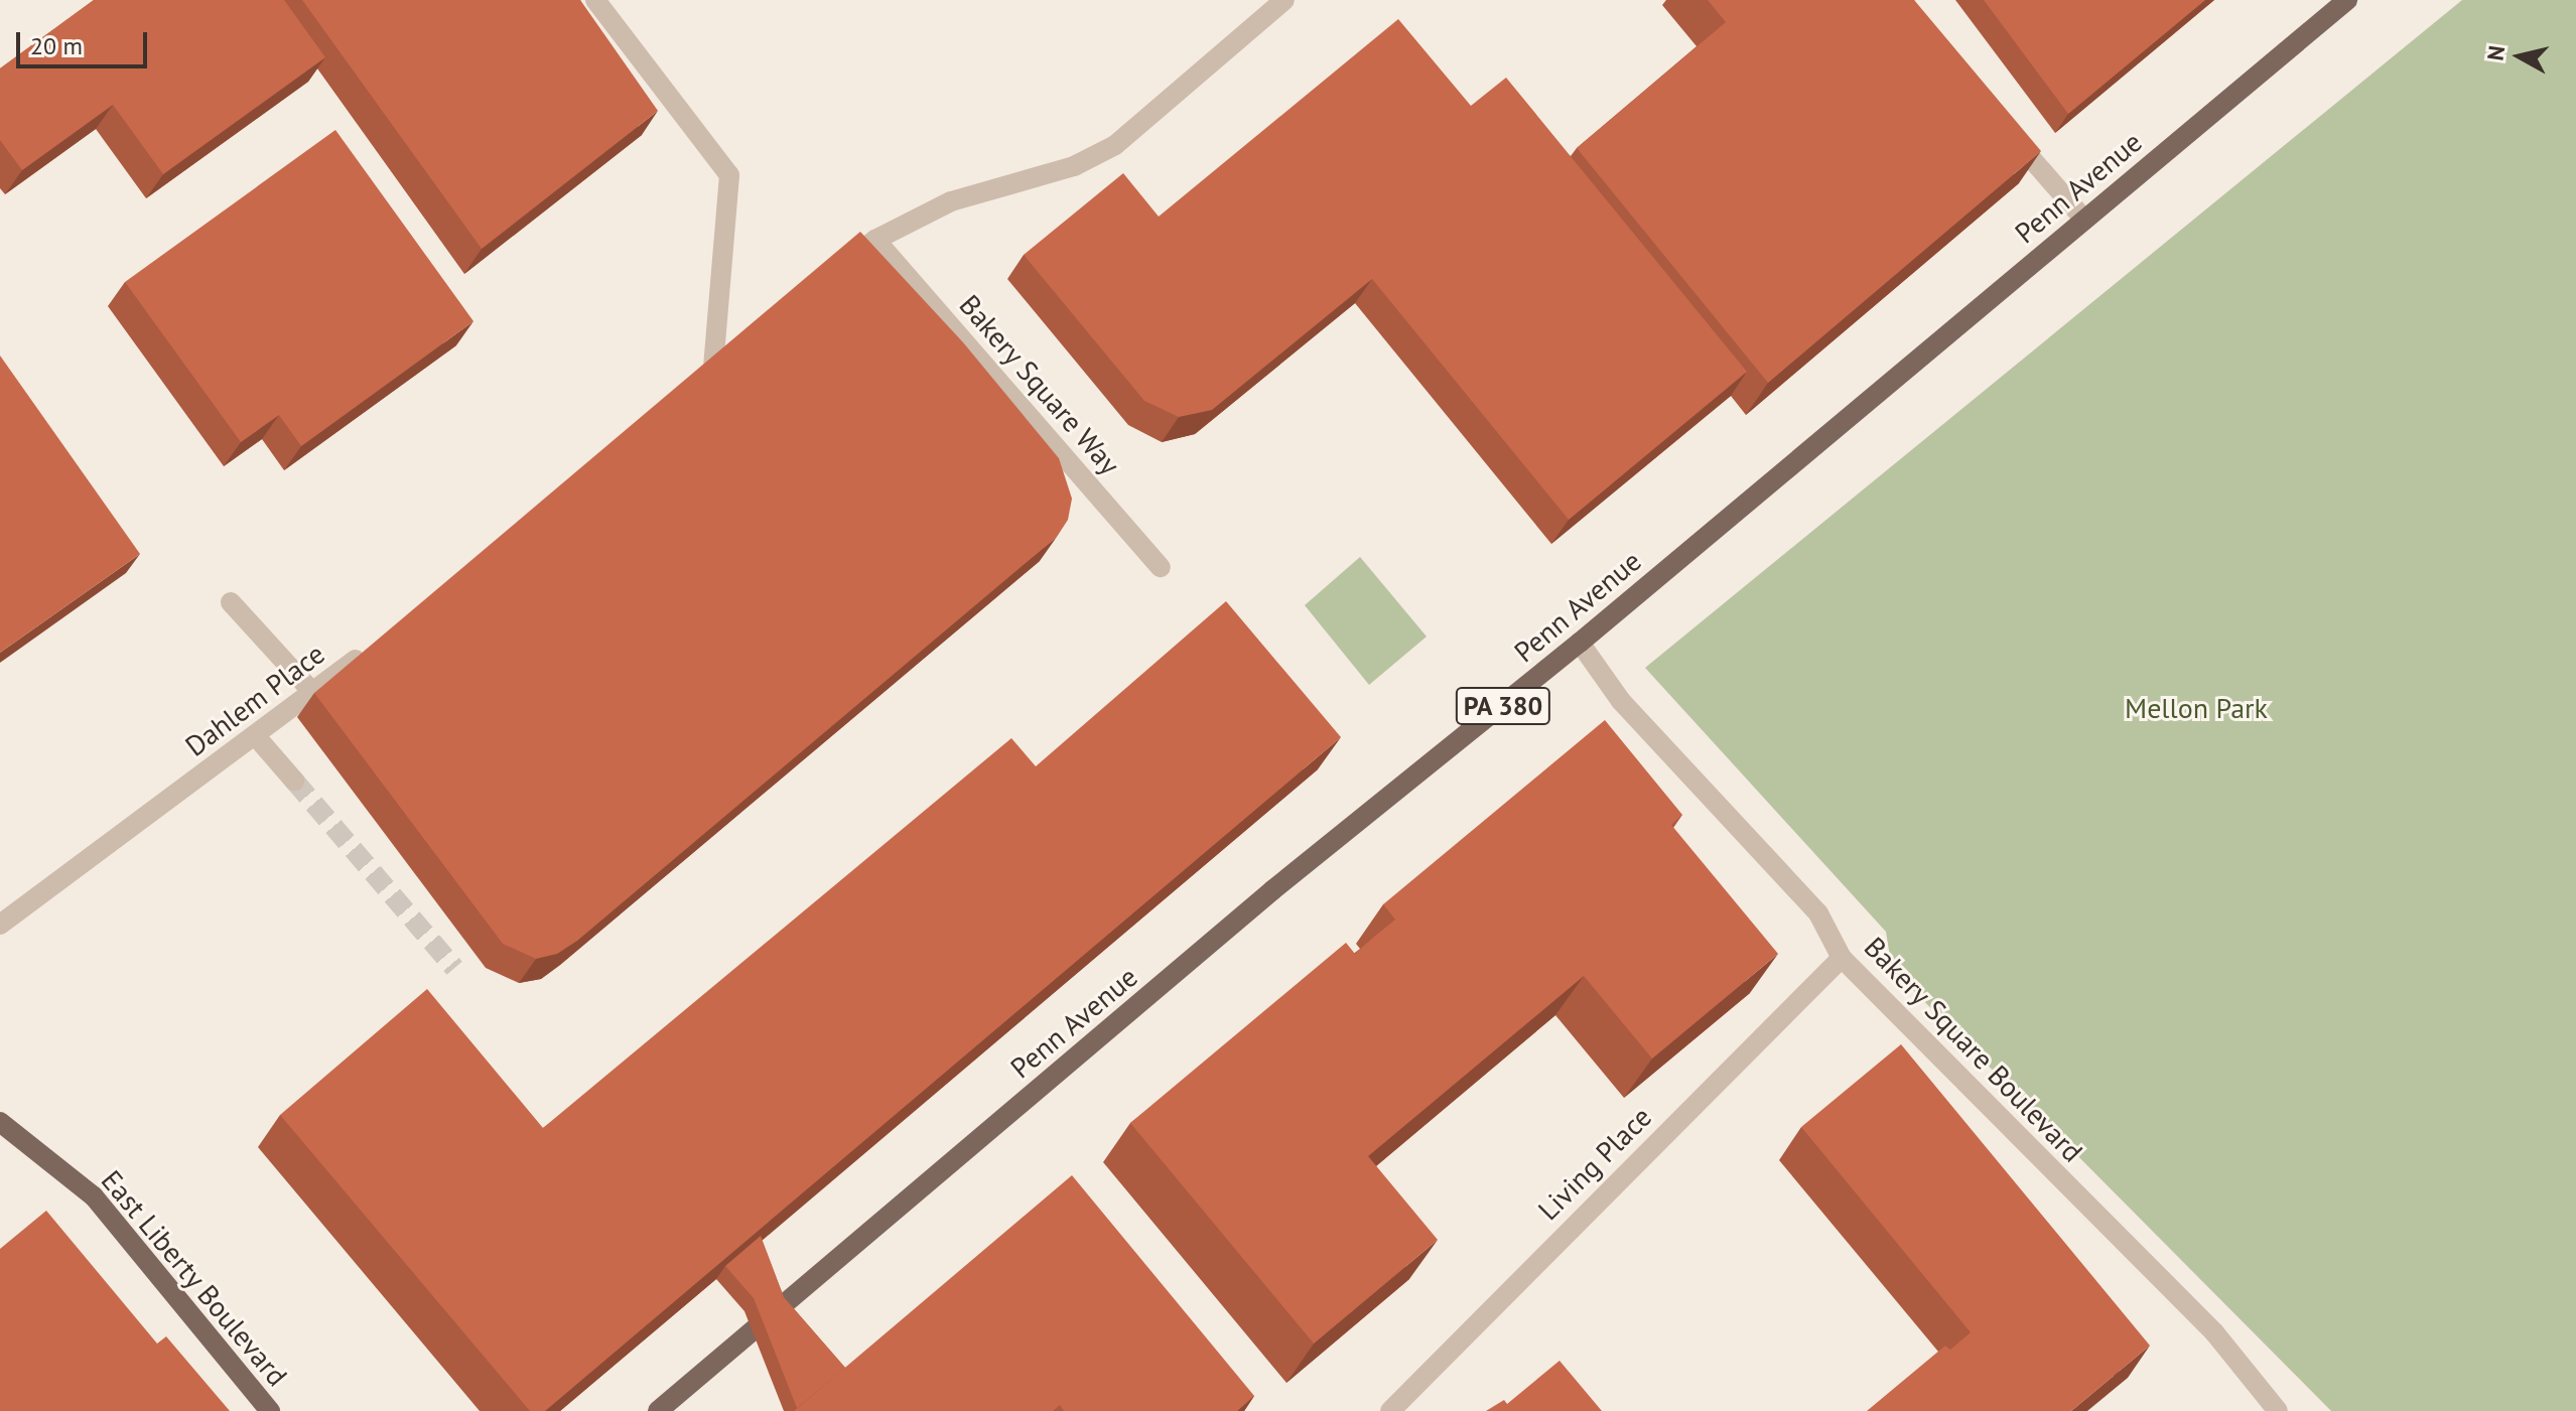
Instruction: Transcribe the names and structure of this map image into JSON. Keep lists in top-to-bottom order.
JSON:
{
  "streets": {
    "main road": ["Penn Avenue", "PA 380", "East Liberty Boulevard"],
    "street": [
      "Bakery Square Way",
      "Dahlem Place",
      "Bakery Square Boulevard",
      "Living Place"
    ]
  },
  "crossings": [
    ["Penn Avenue", "Bakery Square Boulevard"],
    ["Bakery Square Boulevard", "Living Place"]
  ],
  "parks": ["Mellon Park"],
  "scale_bar": "20 m",
  "north": "left"
}
